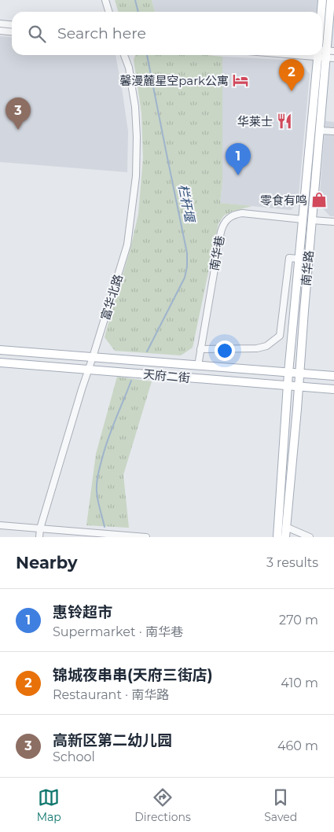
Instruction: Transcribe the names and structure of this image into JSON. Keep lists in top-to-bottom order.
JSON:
{
  "streets": {
    "main road": ["南华路", "天府二街"],
    "street": ["南华巷", "富华北路"]
  },
  "crossings": [
    ["南华巷", "南华路"],
    ["南华巷", "天府二街"],
    ["南华路", "天府二街"],
    ["富华北路", "天府二街"]
  ],
  "water": ["栏杆堰"],
  "places": {
    "hotel": ["馨漫麓星空park公寓"],
    "restaurant": ["华莱士"],
    "shop": ["零食有鸣"]
  },
  "page": {
    "search": "Search here",
    "pins": ["2", "3", "1"],
    "heading": ["Nearby", "3 results"],
    "list": [
      {
        "mark": "1",
        "name": "惠铃超市",
        "note": "Supermarket · 南华巷",
        "value": "270 m"
      },
      {
        "mark": "2",
        "name": "锦城夜串串(天府三街店)",
        "note": "Restaurant · 南华路",
        "value": "410 m"
      },
      {
        "mark": "3",
        "name": "高新区第二幼儿园",
        "note": "School",
        "value": "460 m"
      }
    ],
    "nav": ["Map", "Directions", "Saved"]
  }
}
